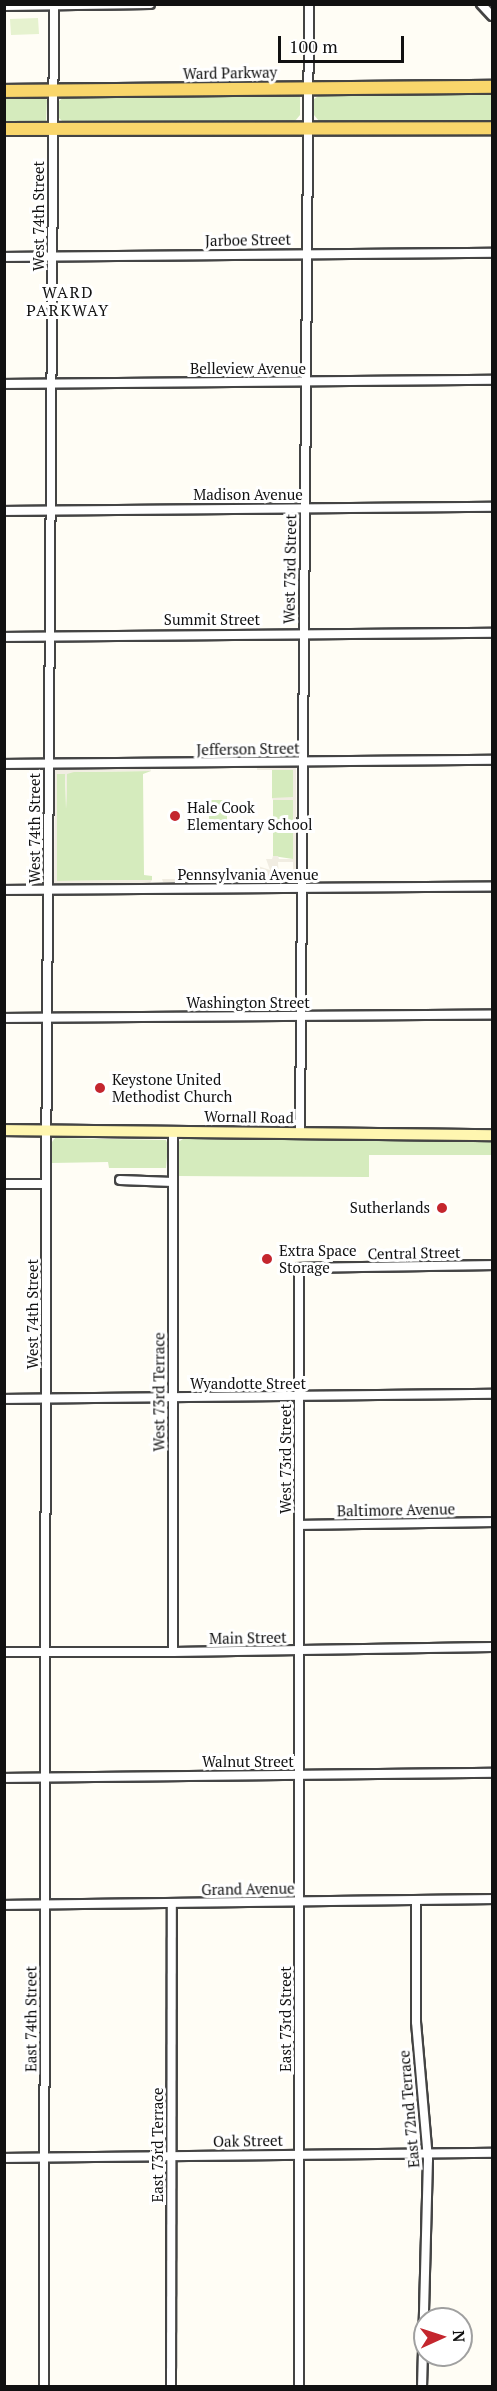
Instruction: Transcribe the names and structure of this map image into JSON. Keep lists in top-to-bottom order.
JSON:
{
  "streets": {
    "main road": ["Ward Parkway", "Wornall Road"],
    "street": [
      "West 74th Street",
      "Jarboe Street",
      "Belleview Avenue",
      "Madison Avenue",
      "West 73rd Street",
      "Summit Street",
      "Jefferson Street",
      "Pennsylvania Avenue",
      "Washington Street",
      "Central Street",
      "Wyandotte Street",
      "West 73rd Terrace",
      "Baltimore Avenue",
      "Main Street",
      "Walnut Street",
      "Grand Avenue",
      "East 74th Street",
      "East 73rd Street",
      "East 72nd Terrace",
      "Oak Street",
      "East 73rd Terrace"
    ]
  },
  "crossings": [
    ["Ward Parkway", "West 74th Street"],
    ["Ward Parkway", "West 73rd Street"],
    ["West 74th Street", "Jarboe Street"],
    ["West 74th Street", "Belleview Avenue"],
    ["West 74th Street", "Madison Avenue"],
    ["West 74th Street", "Summit Street"],
    ["West 74th Street", "Jefferson Street"],
    ["West 74th Street", "Pennsylvania Avenue"],
    ["West 74th Street", "Washington Street"],
    ["West 74th Street", "Wornall Road"],
    ["West 74th Street", "Wyandotte Street"],
    ["West 74th Street", "Main Street"],
    ["West 74th Street", "East 74th Street"],
    ["Jarboe Street", "West 73rd Street"],
    ["Belleview Avenue", "West 73rd Street"],
    ["Madison Avenue", "West 73rd Street"],
    ["West 73rd Street", "Summit Street"],
    ["West 73rd Street", "Jefferson Street"],
    ["West 73rd Street", "Pennsylvania Avenue"],
    ["West 73rd Street", "Washington Street"],
    ["West 73rd Street", "Wornall Road"],
    ["West 73rd Street", "Central Street"],
    ["West 73rd Street", "Wyandotte Street"],
    ["West 73rd Street", "Baltimore Avenue"],
    ["West 73rd Street", "Main Street"],
    ["West 73rd Street", "East 73rd Street"],
    ["Wornall Road", "West 73rd Terrace"],
    ["Wyandotte Street", "West 73rd Terrace"],
    ["West 73rd Terrace", "Main Street"],
    ["Main Street", "East 74th Street"],
    ["Main Street", "East 73rd Street"],
    ["Walnut Street", "East 74th Street"],
    ["Walnut Street", "East 73rd Street"],
    ["Grand Avenue", "East 74th Street"],
    ["Grand Avenue", "East 73rd Street"],
    ["Grand Avenue", "East 72nd Terrace"],
    ["Grand Avenue", "East 73rd Terrace"],
    ["East 74th Street", "Oak Street"],
    ["East 73rd Street", "Oak Street"],
    ["East 72nd Terrace", "Oak Street"],
    ["Oak Street", "East 73rd Terrace"]
  ],
  "districts": ["WARD PARKWAY"],
  "places": [
    "Hale Cook Elementary School",
    "Keystone United Methodist Church",
    "Sutherlands",
    "Extra Space Storage"
  ],
  "scale_bar": "100 m",
  "north": "right"
}
